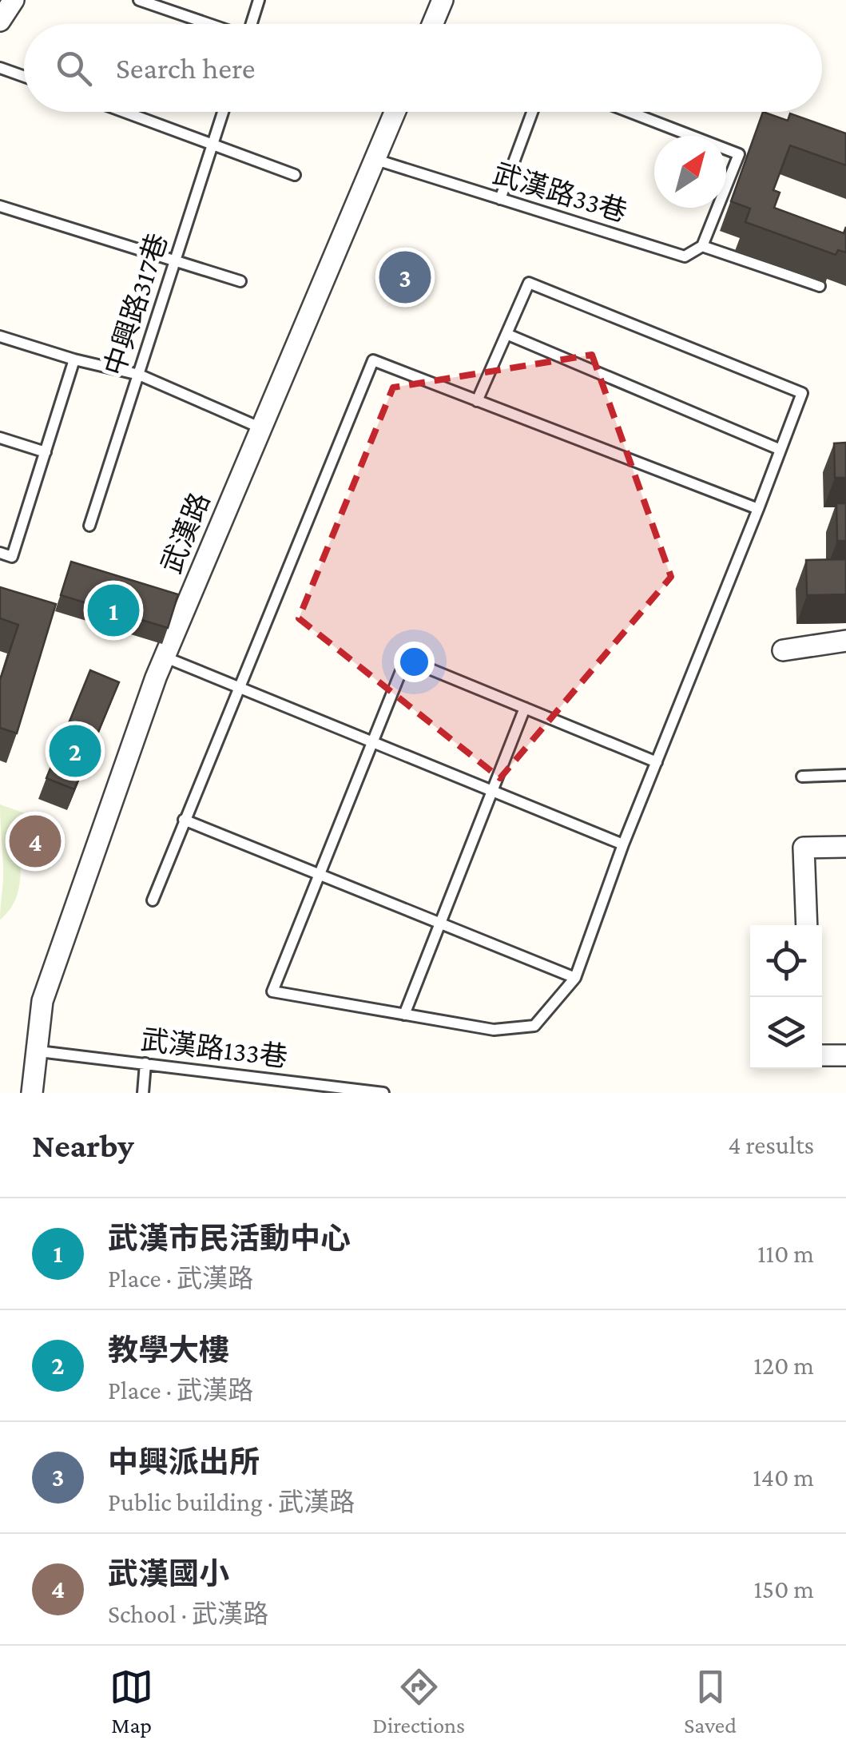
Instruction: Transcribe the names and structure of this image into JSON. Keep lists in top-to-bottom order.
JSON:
{
  "streets": {
    "street": ["武漢路"],
    "lane": ["武漢路33巷", "中興路317巷", "武漢路133巷"]
  },
  "crossings": [
    ["武漢路33巷", "武漢路"],
    ["武漢路", "武漢路133巷"]
  ],
  "north": "top right",
  "page": {
    "search": "Search here",
    "pins": [
      "3",
      "1",
      "2",
      "4"
    ],
    "heading": ["Nearby", "4 results"],
    "list": [
      {
        "mark": "1",
        "name": "武漢市民活動中心",
        "note": "Place · 武漢路",
        "value": "110 m"
      },
      {
        "mark": "2",
        "name": "教學大樓",
        "note": "Place · 武漢路",
        "value": "120 m"
      },
      {
        "mark": "3",
        "name": "中興派出所",
        "note": "Public building · 武漢路",
        "value": "140 m"
      },
      {
        "mark": "4",
        "name": "武漢國小",
        "note": "School · 武漢路",
        "value": "150 m"
      }
    ],
    "nav": ["Map", "Directions", "Saved"]
  }
}
